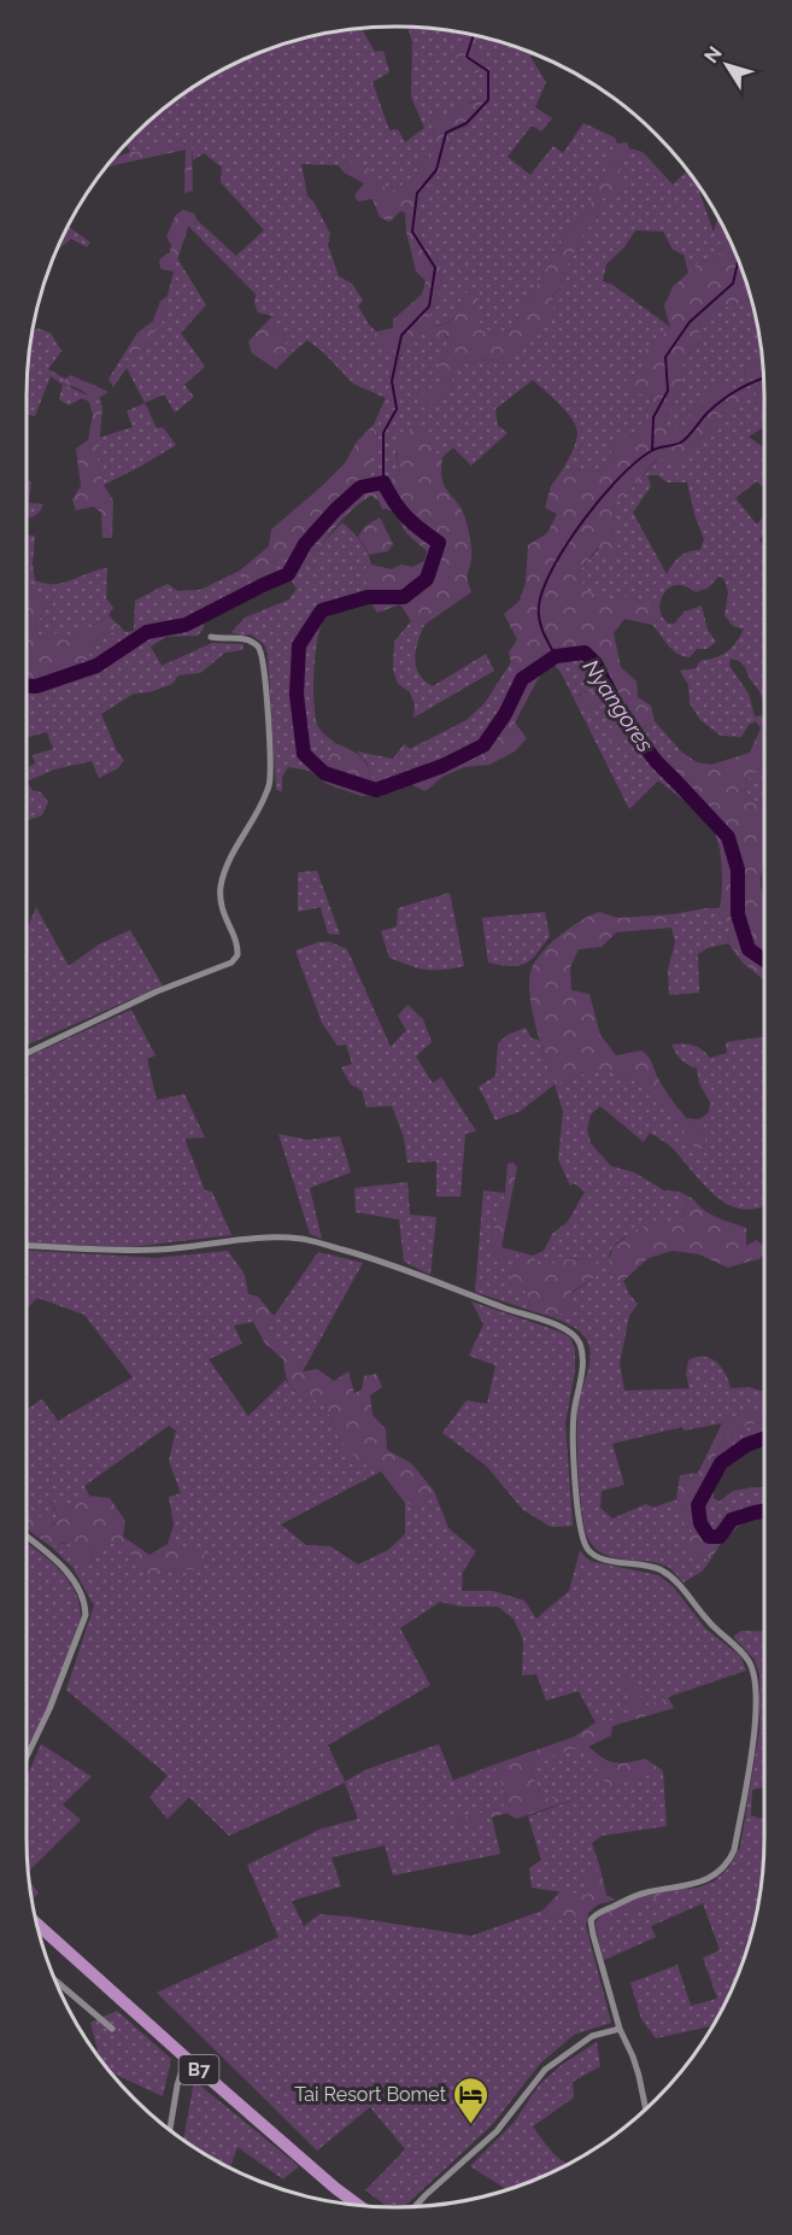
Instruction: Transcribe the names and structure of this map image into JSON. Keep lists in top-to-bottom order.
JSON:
{
  "streets": {
    "highway": ["B7"]
  },
  "water": ["Nyangores"],
  "places": {
    "hotel": ["Tai Resort Bomet"]
  },
  "north": "top left"
}
